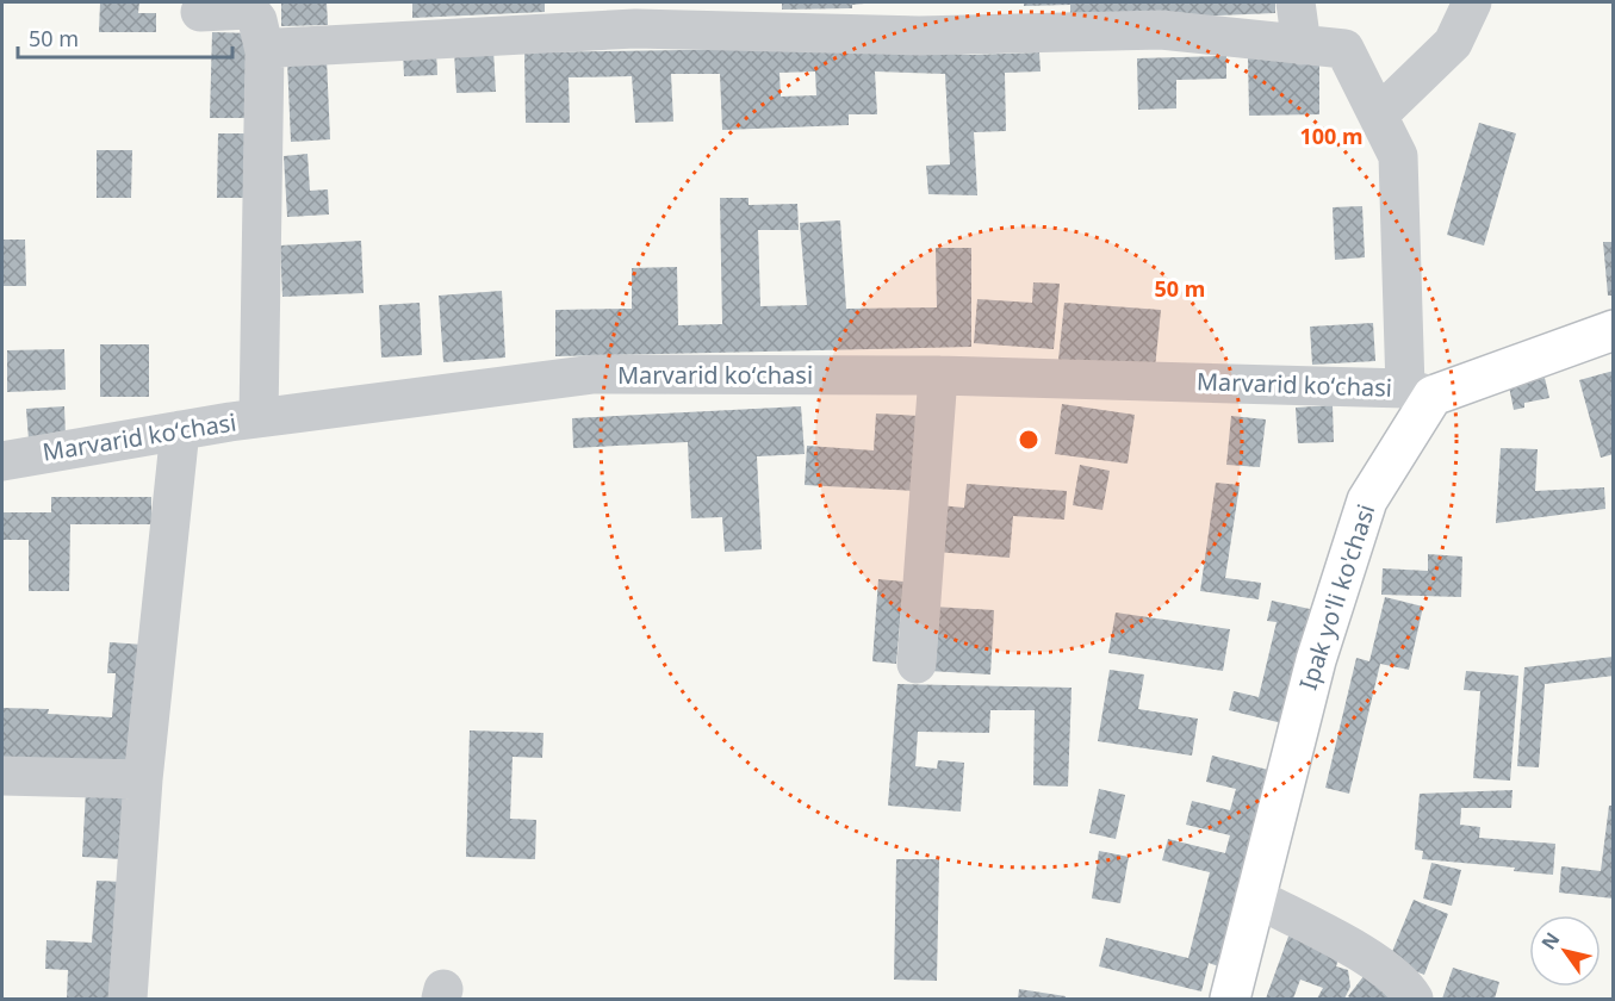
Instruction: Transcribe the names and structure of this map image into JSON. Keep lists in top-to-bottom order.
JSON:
{
  "streets": {
    "main road": ["Ipak yo'li ko'chasi"],
    "street": ["Marvarid koʻchasi"]
  },
  "crossings": [
    ["Marvarid koʻchasi", "Ipak yo'li ko'chasi"]
  ],
  "scale_bar": "50 m",
  "north": "top left",
  "rings": ["100 m", "50 m"]
}
